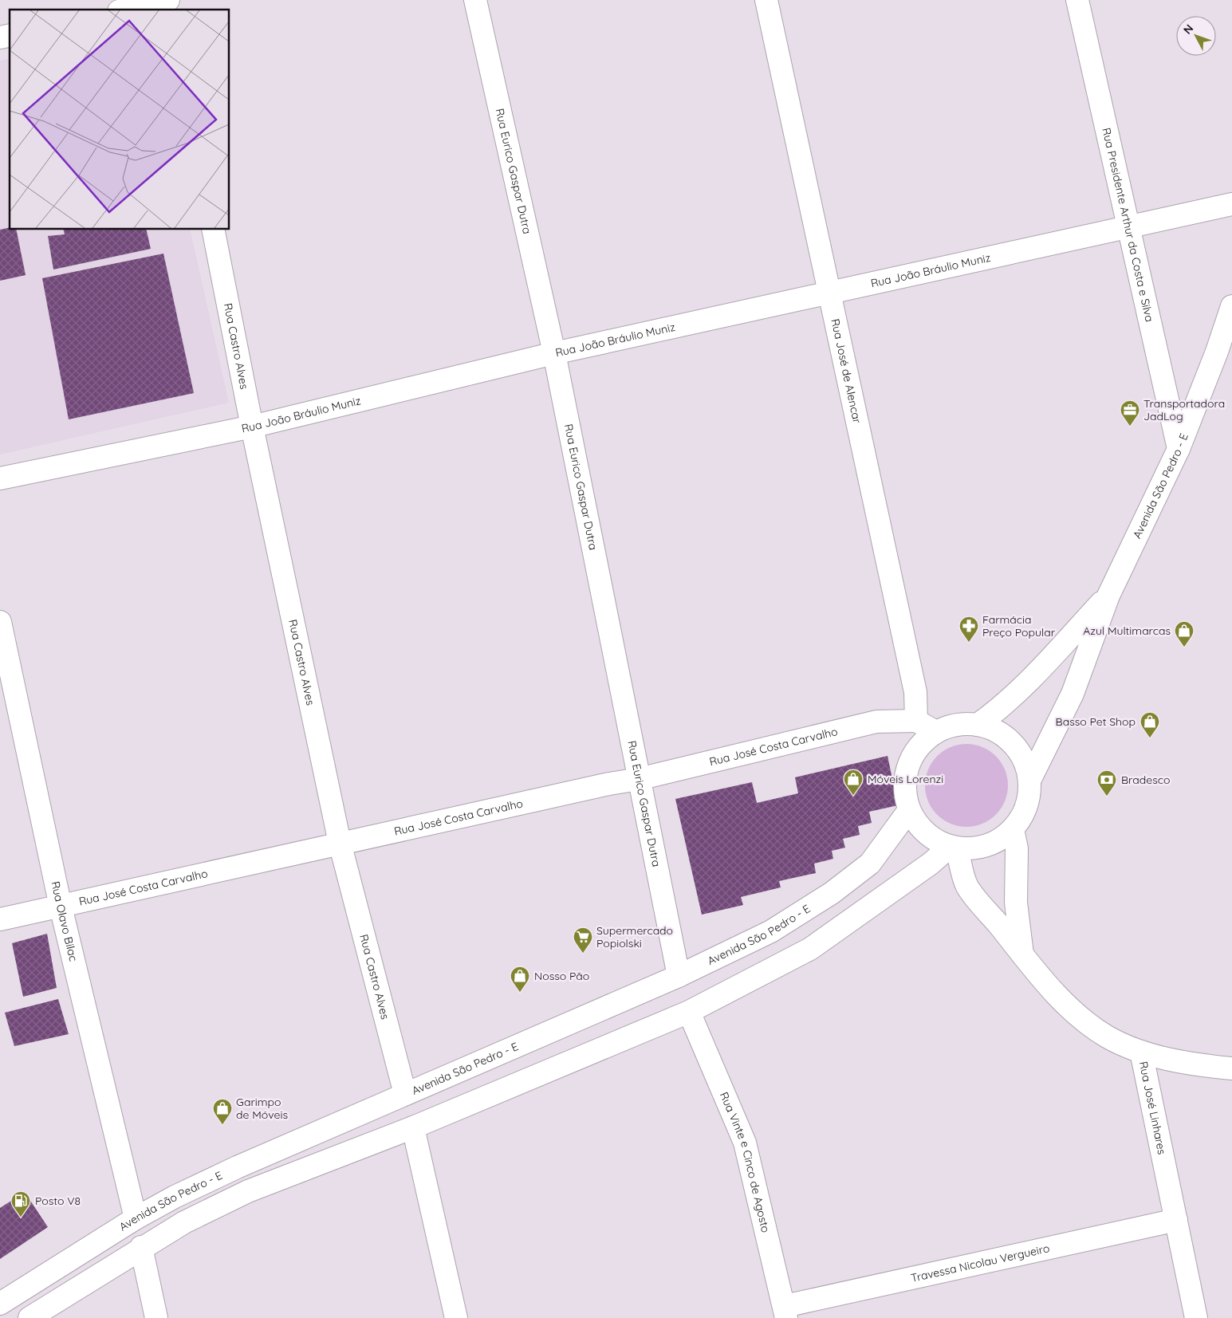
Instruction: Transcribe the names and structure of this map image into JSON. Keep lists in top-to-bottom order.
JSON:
{
  "streets": {
    "street": [
      "Rua Eurico Gaspar Dutra",
      "Rua Presidente Arthur da Costa e Silva",
      "Rua João Bráulio Muniz",
      "Rua Castro Alves",
      "Rua José de Alencar",
      "Avenida São Pedro - E",
      "Rua José Costa Carvalho",
      "Rua Olavo Bilac",
      "Rua José Linhares",
      "Rua Vinte e Cinco de Agosto",
      "Travessa Nicolau Vergueiro"
    ]
  },
  "crossings": [
    ["Rua Eurico Gaspar Dutra", "Rua João Bráulio Muniz"],
    ["Rua Eurico Gaspar Dutra", "Avenida São Pedro - E"],
    ["Rua Eurico Gaspar Dutra", "Rua José Costa Carvalho"],
    ["Rua Presidente Arthur da Costa e Silva", "Rua João Bráulio Muniz"],
    ["Rua Presidente Arthur da Costa e Silva", "Avenida São Pedro - E"],
    ["Rua João Bráulio Muniz", "Rua Castro Alves"],
    ["Rua João Bráulio Muniz", "Rua José de Alencar"],
    ["Rua Castro Alves", "Avenida São Pedro - E"],
    ["Rua Castro Alves", "Rua José Costa Carvalho"],
    ["Rua José de Alencar", "Rua José Costa Carvalho"],
    ["Avenida São Pedro - E", "Rua Olavo Bilac"],
    ["Avenida São Pedro - E", "Rua José Linhares"],
    ["Rua José Costa Carvalho", "Rua Olavo Bilac"],
    ["Rua José Linhares", "Travessa Nicolau Vergueiro"],
    ["Rua Vinte e Cinco de Agosto", "Travessa Nicolau Vergueiro"]
  ],
  "places": {
    "office": ["Transportadora JadLog"],
    "pharmacy": ["Farmácia Preço Popular"],
    "shop": [
      "Azul Multimarcas",
      "Basso Pet Shop",
      "Móveis Lorenzi",
      "Nosso Pão",
      "Garimpo de Móveis"
    ],
    "bank": ["Bradesco"],
    "supermarket": ["Supermercado Popiolski"],
    "fuel station": ["Posto V8"]
  },
  "north": "top left"
}
